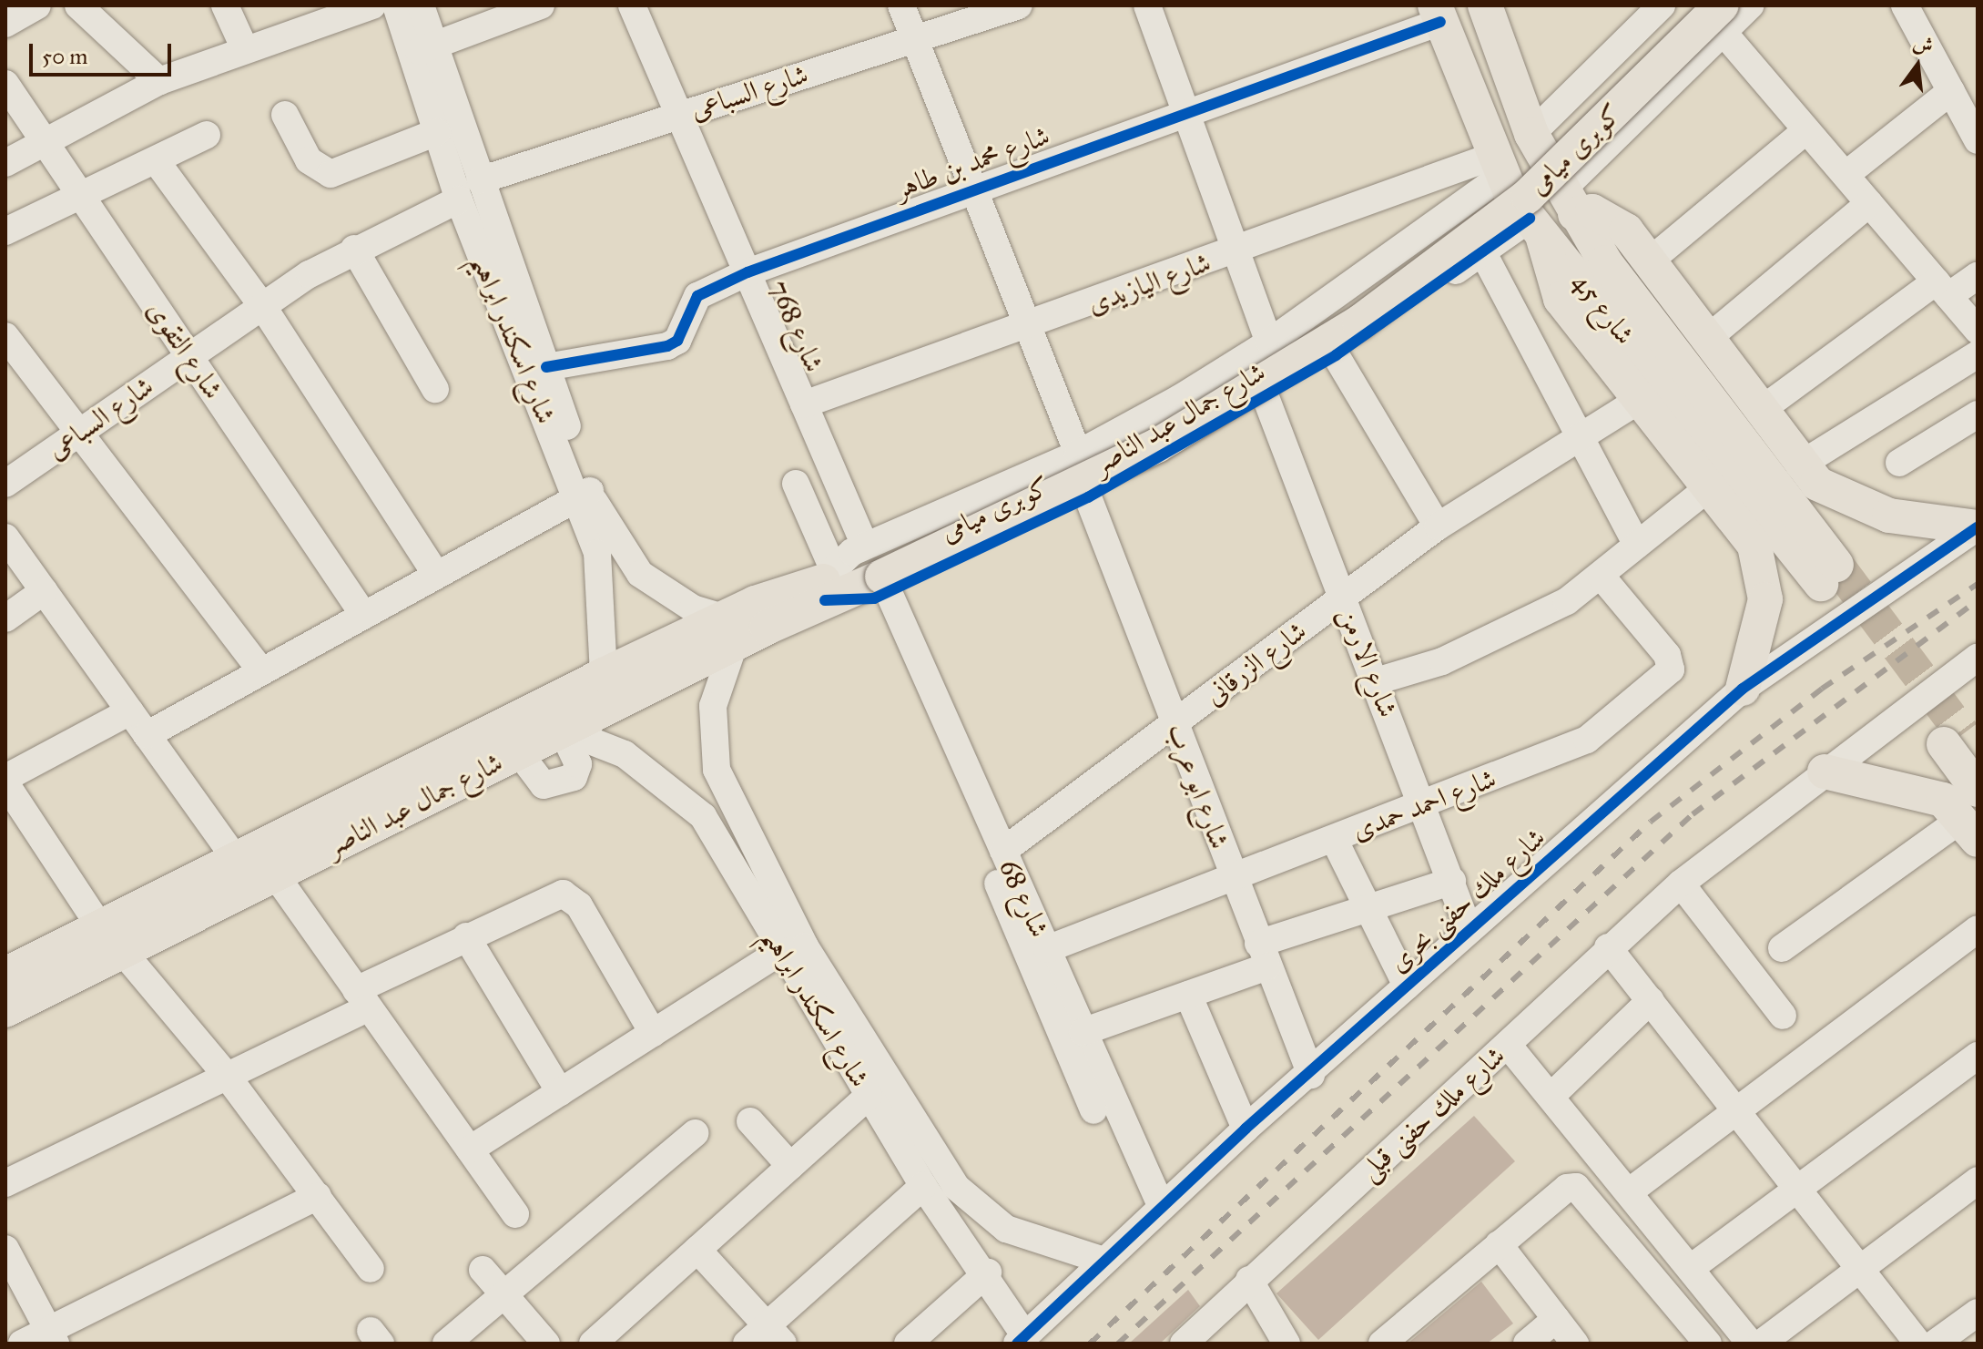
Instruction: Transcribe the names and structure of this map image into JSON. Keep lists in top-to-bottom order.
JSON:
{
  "streets": {
    "main road": ["كوبرى ميامى", "شارع 45", "شارع جمال عبد الناصر"],
    "street": [
      "شارع السباعى",
      "شارع محمد بن طاهر",
      "شارع اليازيدى",
      "شارع 768",
      "شارع اسكندر ابراهيم",
      "شارع التقوى",
      "شارع الارمن",
      "شارع الزرقانى",
      "شارع ابو عرب",
      "شارع احمد حمدى",
      "شارع 68",
      "شارع ملك حفنى بحرى",
      "شارع ملك حفنى قبلى"
    ]
  },
  "crossings": [
    ["شارع السباعى", "شارع 768"],
    ["شارع السباعى", "شارع اسكندر ابراهيم"],
    ["شارع السباعى", "شارع التقوى"],
    ["كوبرى ميامى", "شارع 768"],
    ["كوبرى ميامى", "شارع جمال عبد الناصر"],
    ["كوبرى ميامى", "شارع 68"],
    ["شارع محمد بن طاهر", "شارع 45"],
    ["شارع محمد بن طاهر", "شارع 768"],
    ["شارع محمد بن طاهر", "شارع اسكندر ابراهيم"],
    ["شارع اليازيدى", "شارع 45"],
    ["شارع اليازيدى", "شارع 768"],
    ["شارع اليازيدى", "شارع جمال عبد الناصر"],
    ["شارع 45", "شارع جمال عبد الناصر"],
    ["شارع 768", "شارع جمال عبد الناصر"],
    ["شارع 768", "شارع 68"],
    ["شارع اسكندر ابراهيم", "شارع جمال عبد الناصر"],
    ["شارع اسكندر ابراهيم", "شارع ملك حفنى بحرى"],
    ["شارع جمال عبد الناصر", "شارع الارمن"],
    ["شارع جمال عبد الناصر", "شارع ابو عرب"],
    ["شارع جمال عبد الناصر", "شارع 68"],
    ["شارع الارمن", "شارع الزرقانى"],
    ["شارع الارمن", "شارع احمد حمدى"],
    ["شارع الارمن", "شارع ملك حفنى بحرى"],
    ["شارع الزرقانى", "شارع ابو عرب"],
    ["شارع الزرقانى", "شارع 68"],
    ["شارع ابو عرب", "شارع احمد حمدى"],
    ["شارع ابو عرب", "شارع ملك حفنى بحرى"],
    ["شارع احمد حمدى", "شارع 68"],
    ["شارع 68", "شارع ملك حفنى بحرى"]
  ],
  "scale_bar": "50 m",
  "north": "top"
}
